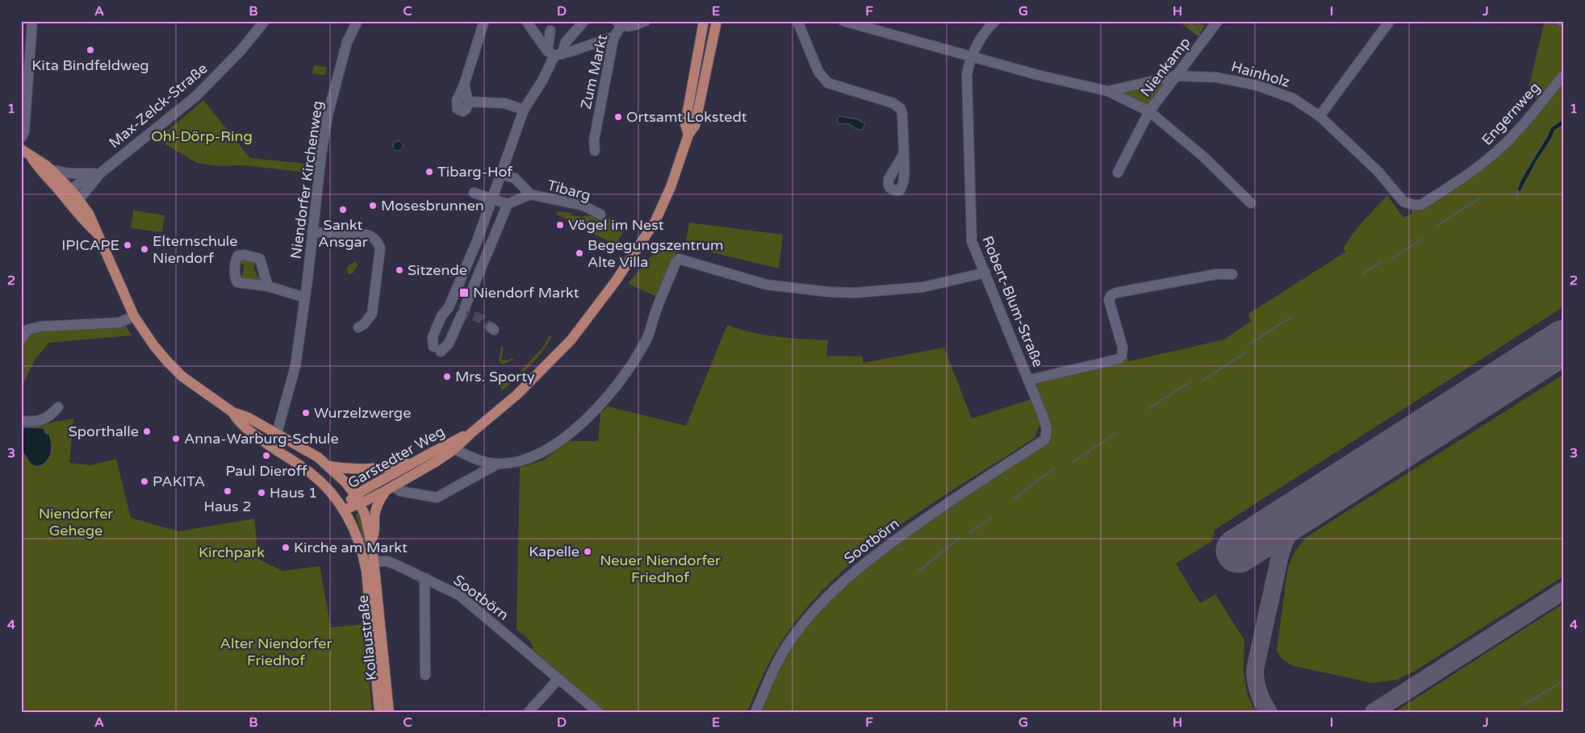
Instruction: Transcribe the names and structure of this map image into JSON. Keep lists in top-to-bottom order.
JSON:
{
  "streets": {
    "main road": ["Garstedter Weg", "Kollaustraße"],
    "street": [
      "Nienkamp",
      "Zum Markt",
      "Hainholz",
      "Max-Zelck-Straße",
      "Engernweg",
      "Niendorfer Kirchenweg",
      "Tibarg",
      "Robert-Blum-Straße",
      "Sootbörn"
    ]
  },
  "crossings": [
    ["Nienkamp", "Hainholz"],
    ["Hainholz", "Engernweg"],
    ["Hainholz", "Robert-Blum-Straße"],
    ["Robert-Blum-Straße", "Sootbörn"],
    ["Garstedter Weg", "Kollaustraße"],
    ["Sootbörn", "Kollaustraße"]
  ],
  "parks": [
    "Ohl-Dörp-Ring",
    "Niendorfer Gehege",
    "Kirchpark",
    "Neuer Niendorfer Friedhof",
    "Alter Niendorfer Friedhof"
  ],
  "places": {
    "other": [
      "Kita Bindfeldweg",
      "Ortsamt Lokstedt",
      "Tibarg-Hof",
      "Mosesbrunnen",
      "Sankt Ansgar",
      "Vögel im Nest",
      "IPICAPE",
      "Elternschule Niendorf",
      "Begegungszentrum Alte Villa",
      "Sitzende",
      "Mrs. Sporty",
      "Wurzelzwerge",
      "Sporthalle",
      "Anna-Warburg-Schule",
      "Paul Dieroff",
      "PAKITA",
      "Haus 2",
      "Haus 1",
      "Kirche am Markt",
      "Kapelle"
    ],
    "transit": ["Niendorf Markt"]
  },
  "grid": {
    "columns": [
      "A",
      "B",
      "C",
      "D",
      "E",
      "F",
      "G",
      "H",
      "I",
      "J"
    ],
    "rows": [
      "1",
      "2",
      "3",
      "4"
    ]
  }
}
